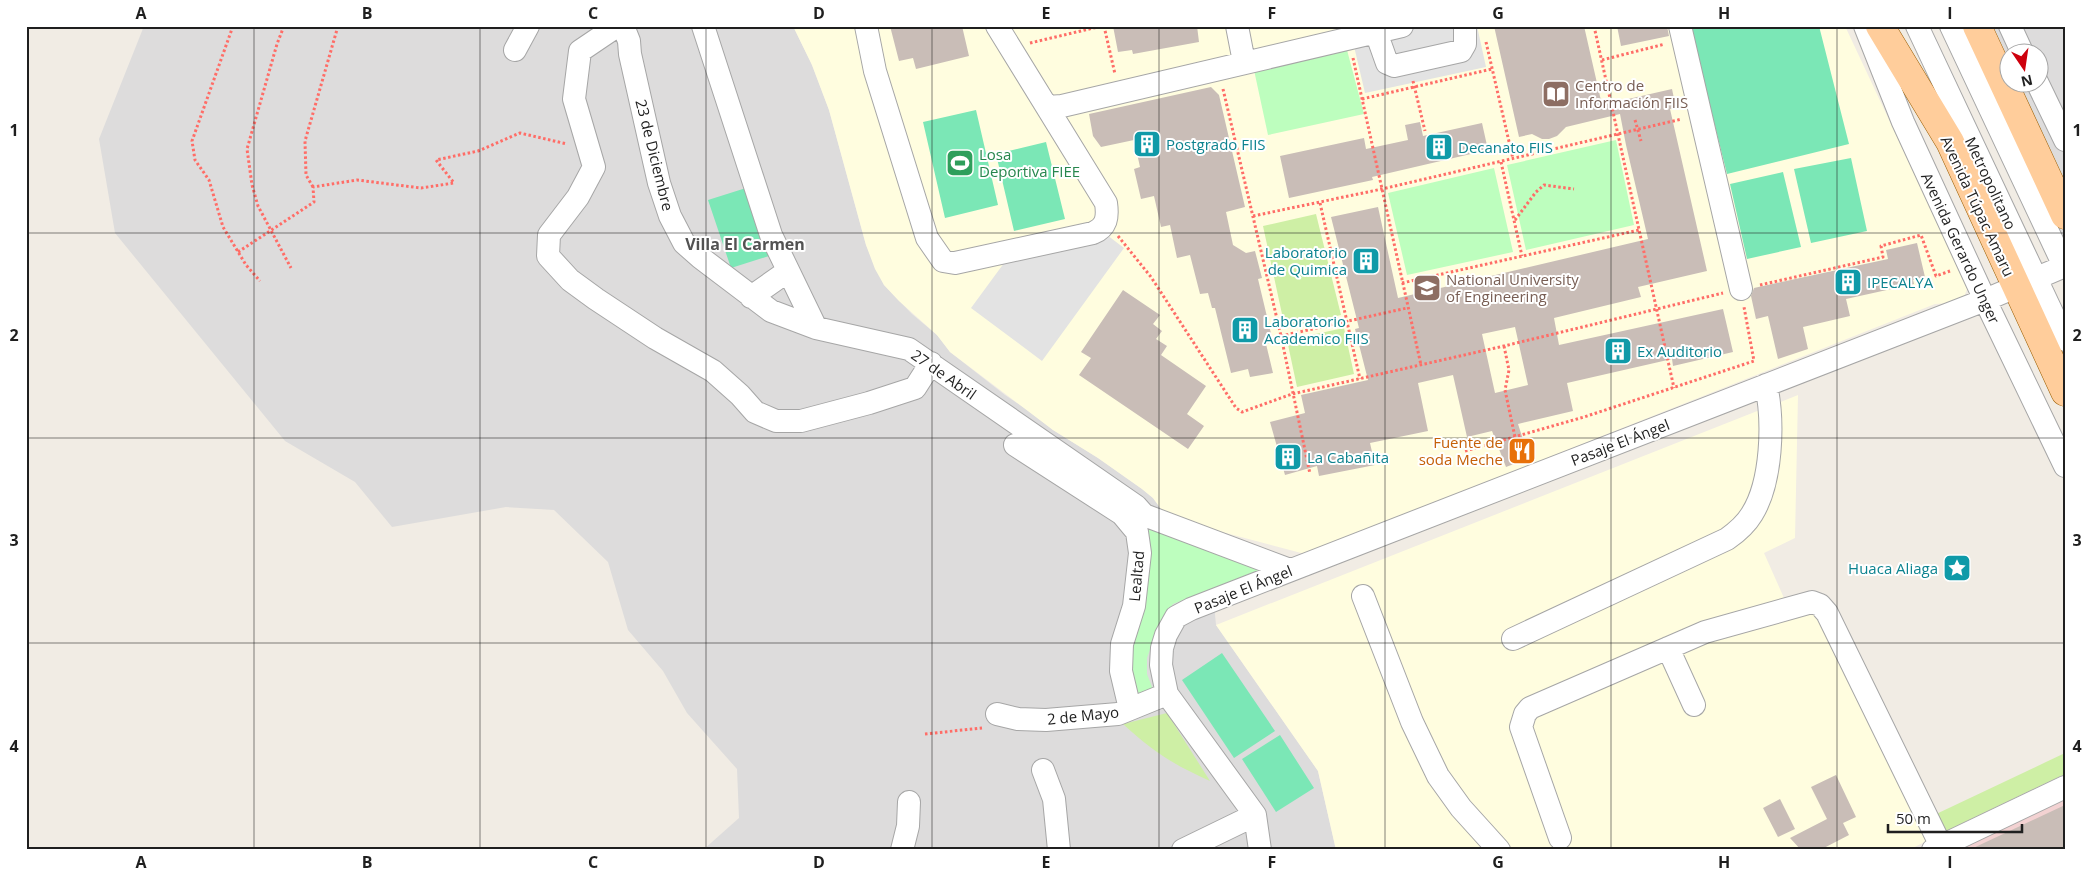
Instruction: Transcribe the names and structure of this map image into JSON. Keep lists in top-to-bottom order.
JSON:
{
  "streets": {
    "main road": ["Avenida Túpac Amaru"],
    "street": [
      "23 de Diciembre",
      "Metropolitano",
      "Avenida Gerardo Unger",
      "27 de Abril",
      "Pasaje El Ángel",
      "Lealtad",
      "2 de Mayo"
    ]
  },
  "crossings": [
    ["23 de Diciembre", "27 de Abril"],
    ["Metropolitano", "Avenida Túpac Amaru"],
    ["Metropolitano", "Pasaje El Ángel"],
    ["Avenida Túpac Amaru", "Pasaje El Ángel"],
    ["Avenida Gerardo Unger", "Pasaje El Ángel"],
    ["27 de Abril", "Pasaje El Ángel"],
    ["Pasaje El Ángel", "2 de Mayo"],
    ["Lealtad", "2 de Mayo"]
  ],
  "districts": ["Villa El Carmen"],
  "places": {
    "library": ["Centro de Información FIIS"],
    "building": [
      "Postgrado FIIS",
      "Decanato FIIS",
      "Laboratorio de Quimica",
      "IPECALYA",
      "Laboratorio Academico FIIS",
      "Ex Auditorio",
      "La Cabañita"
    ],
    "sports": ["Losa Deportiva FIEE"],
    "school or university": ["National University of Engineering"],
    "restaurant": ["Fuente de soda Meche"],
    "place": ["Huaca Aliaga"]
  },
  "scale_bar": "50 m",
  "north": "bottom",
  "grid": {
    "columns": [
      "A",
      "B",
      "C",
      "D",
      "E",
      "F",
      "G",
      "H",
      "I"
    ],
    "rows": [
      "1",
      "2",
      "3",
      "4"
    ]
  }
}
